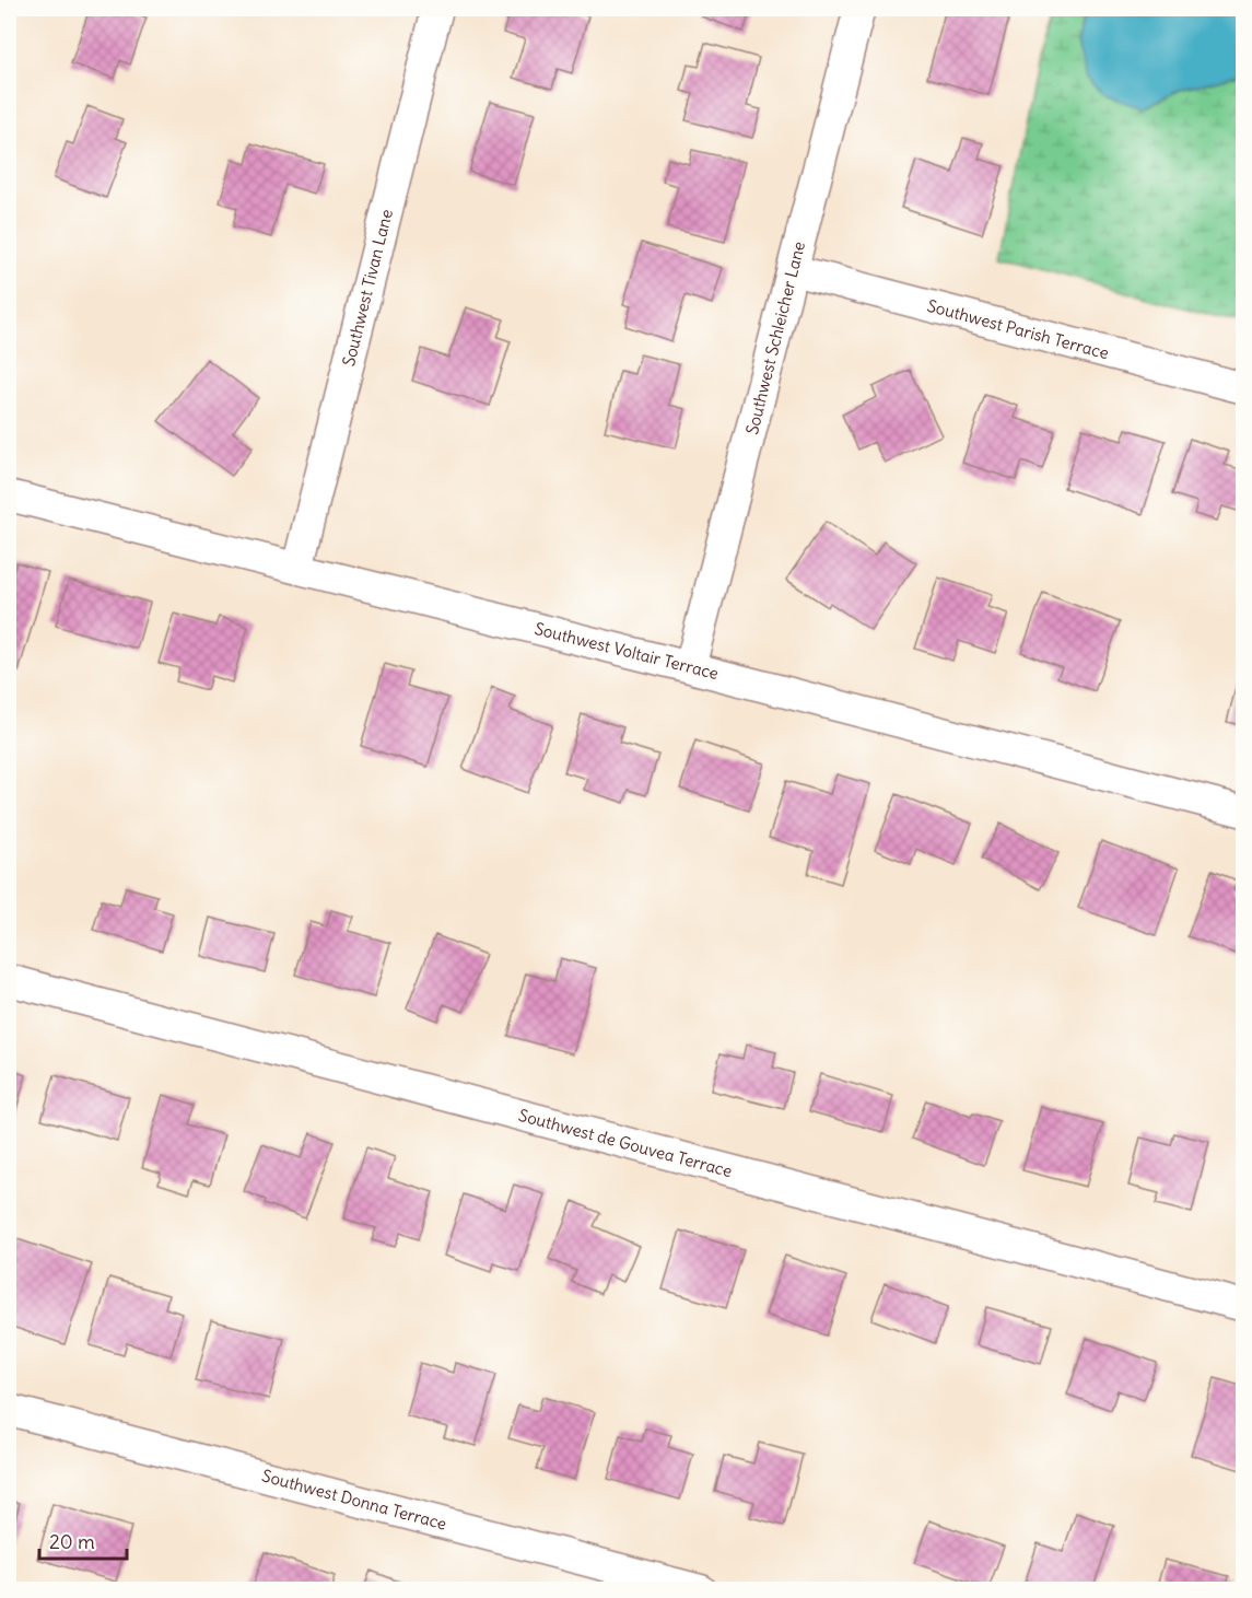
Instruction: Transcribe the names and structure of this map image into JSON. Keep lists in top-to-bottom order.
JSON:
{
  "streets": {
    "street": [
      "Southwest Tivan Lane",
      "Southwest Parish Terrace",
      "Southwest Schleicher Lane",
      "Southwest Voltair Terrace",
      "Southwest de Gouvea Terrace",
      "Southwest Donna Terrace"
    ]
  },
  "crossings": [
    ["Southwest Tivan Lane", "Southwest Voltair Terrace"],
    ["Southwest Parish Terrace", "Southwest Schleicher Lane"],
    ["Southwest Schleicher Lane", "Southwest Voltair Terrace"]
  ],
  "scale_bar": "20 m"
}
